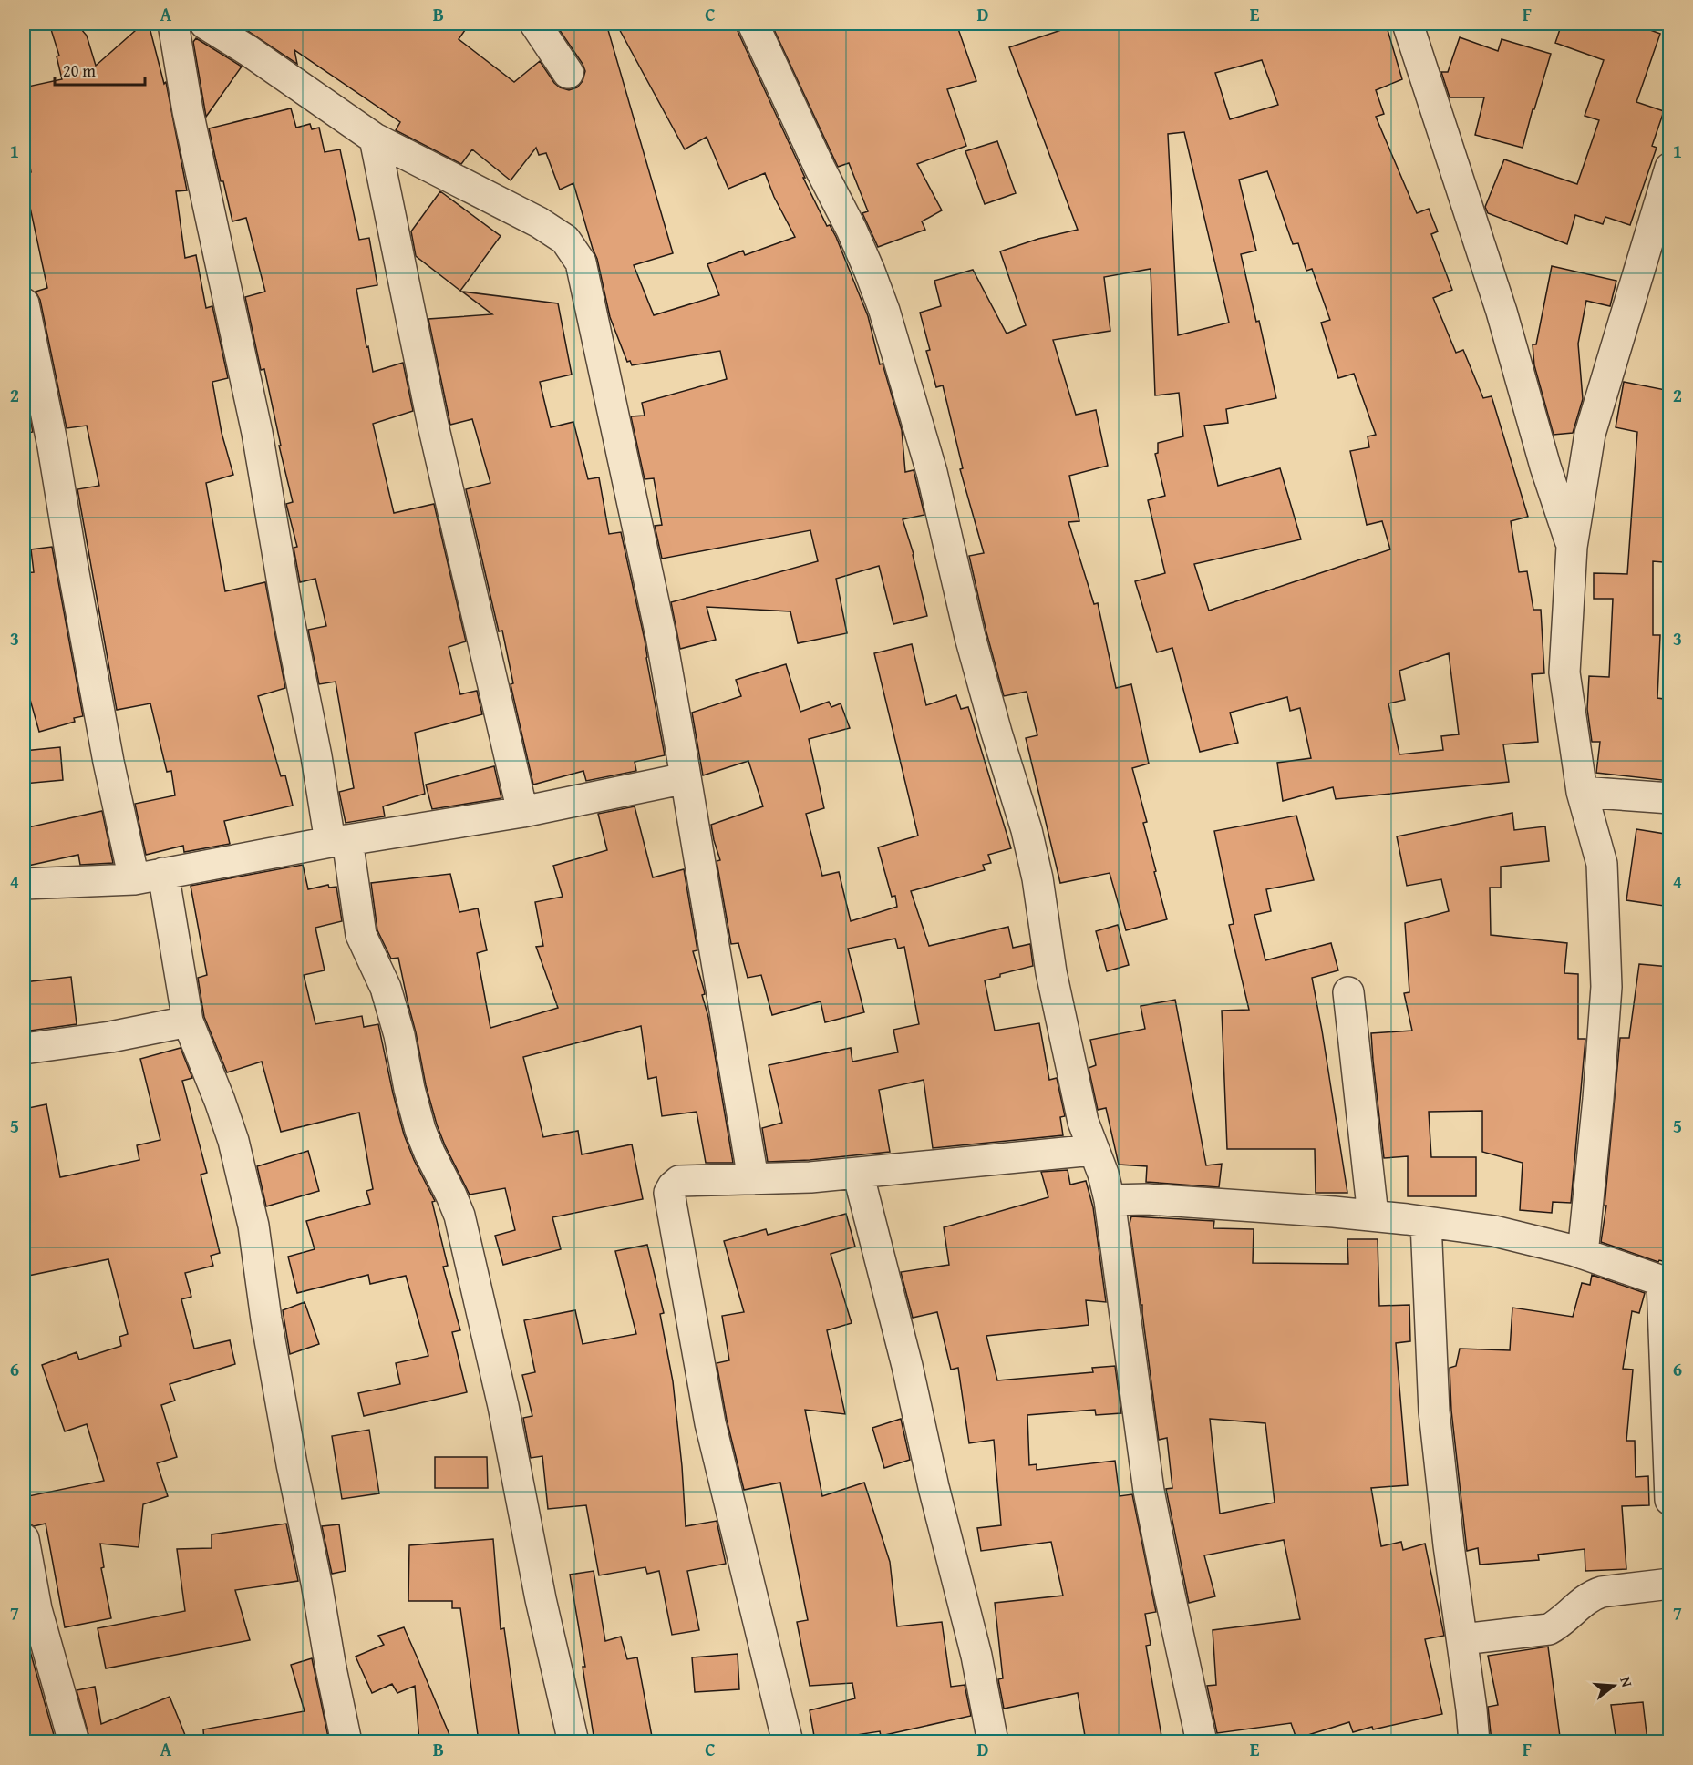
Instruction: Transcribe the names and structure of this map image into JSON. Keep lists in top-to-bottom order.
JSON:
{
  "scale_bar": "20 m",
  "north": "right",
  "grid": {
    "columns": [
      "A",
      "B",
      "C",
      "D",
      "E",
      "F"
    ],
    "rows": [
      "1",
      "2",
      "3",
      "4",
      "5",
      "6",
      "7"
    ]
  }
}
